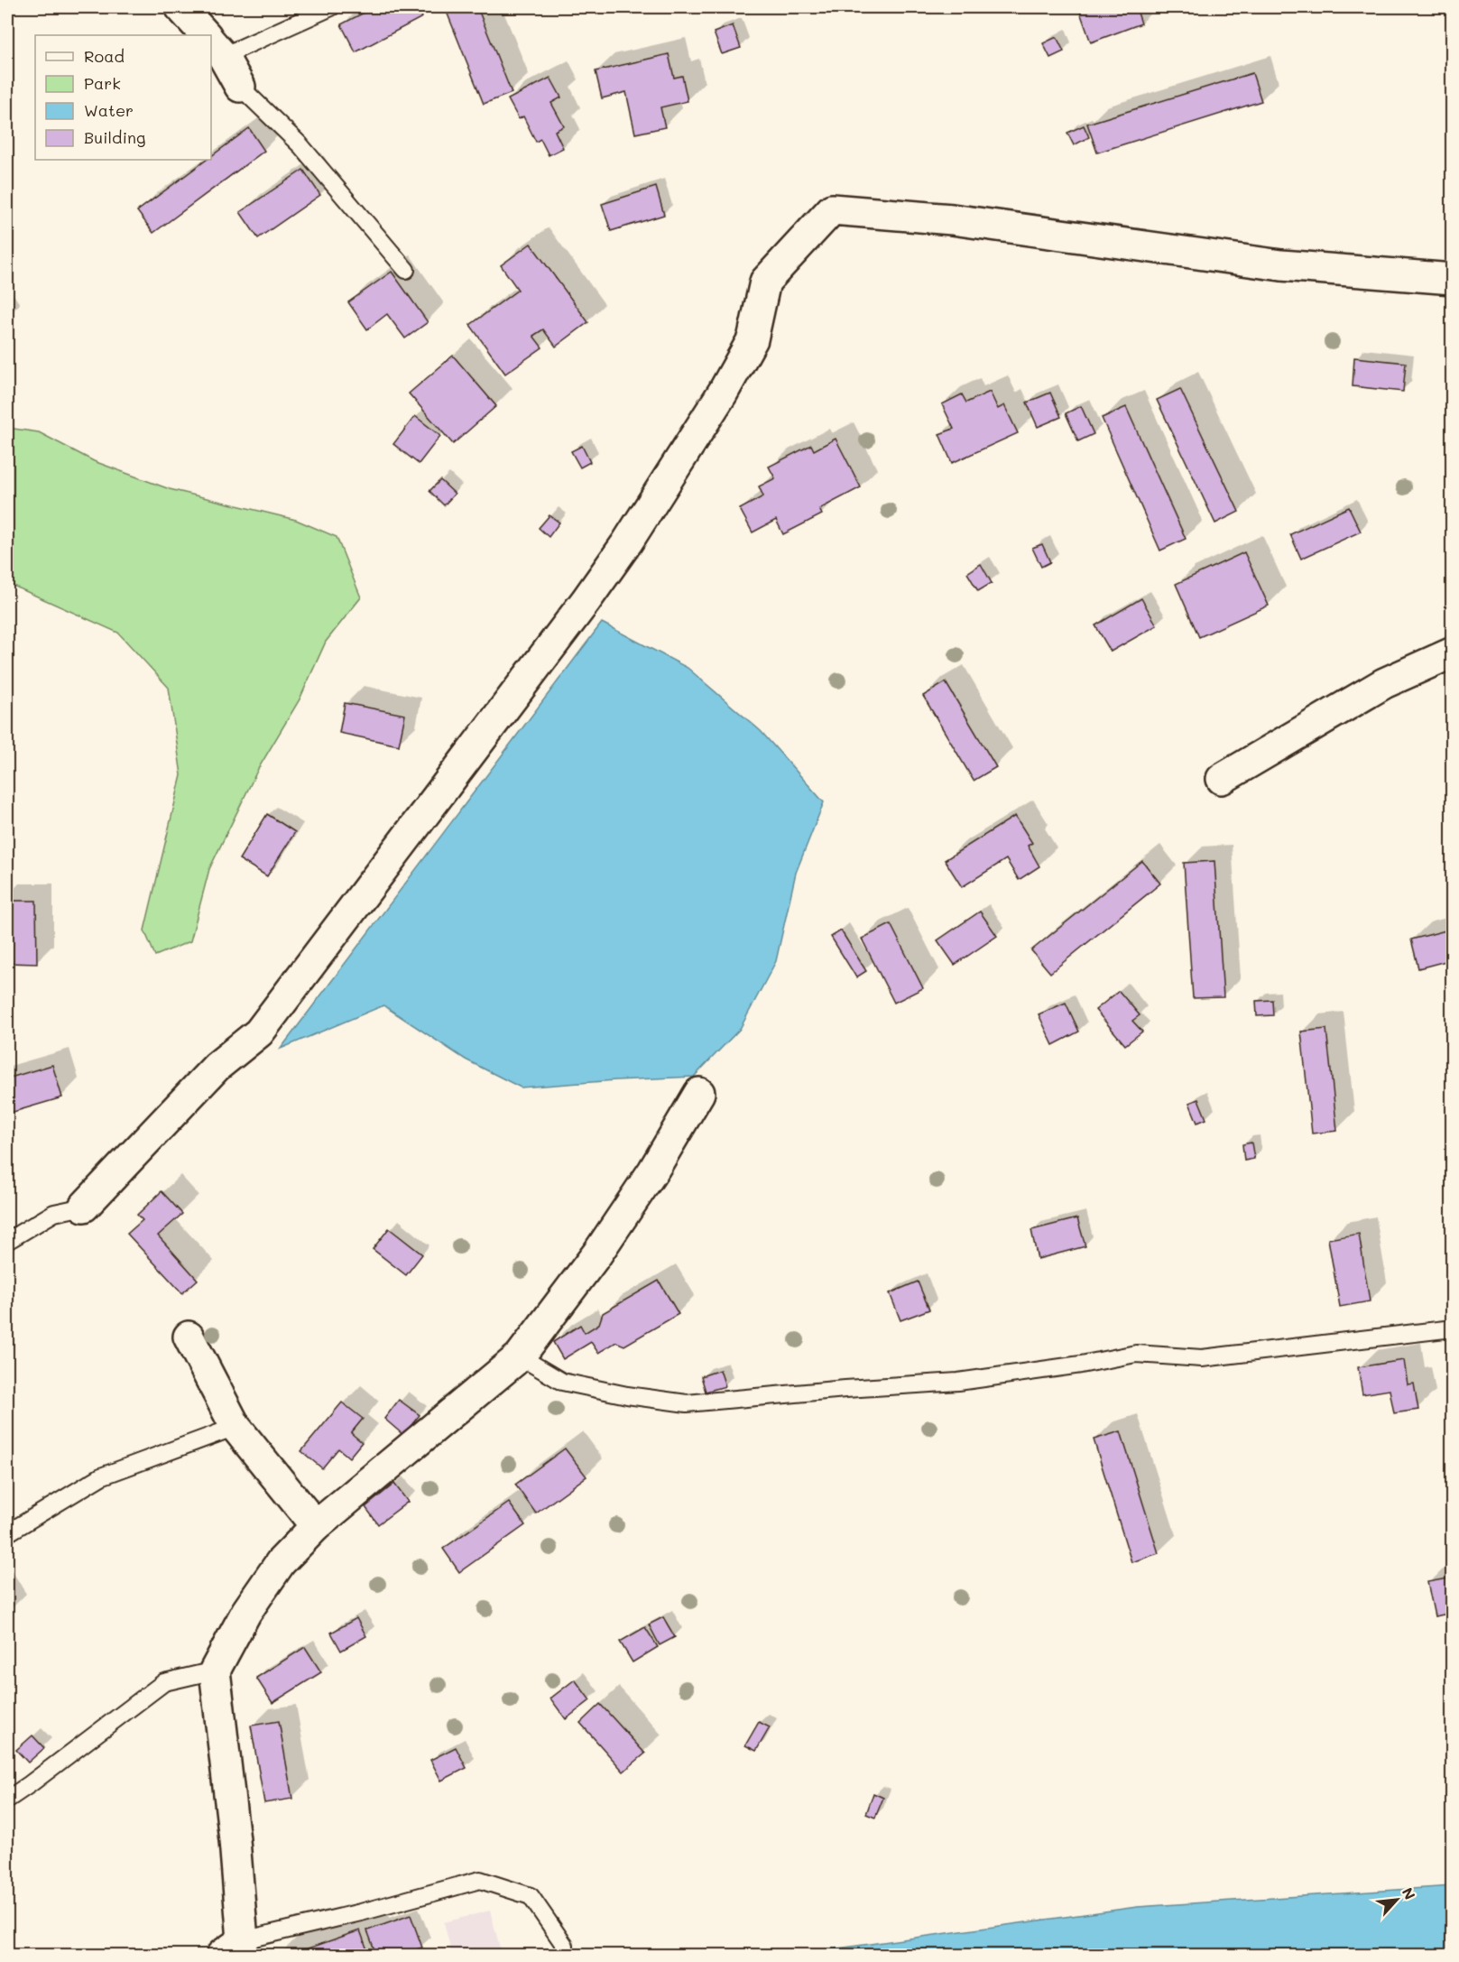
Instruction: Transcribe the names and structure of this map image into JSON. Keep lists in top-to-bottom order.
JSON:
{
  "legend": [
    "Road",
    "Park",
    "Water",
    "Building"
  ],
  "north": "top right"
}
